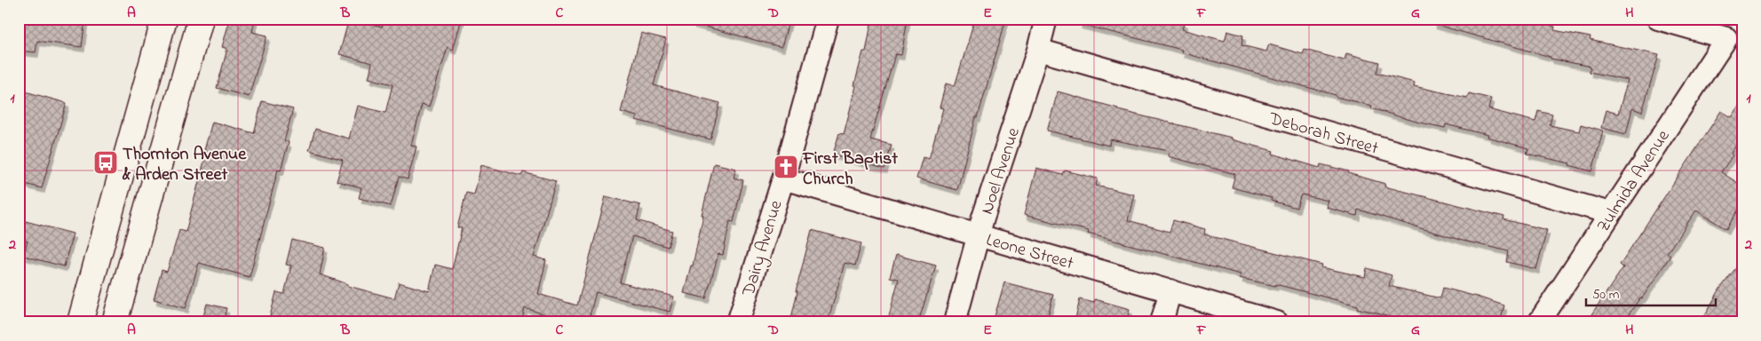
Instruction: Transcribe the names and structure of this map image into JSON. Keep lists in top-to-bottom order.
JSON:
{
  "streets": {
    "street": [
      "Deborah Street",
      "Noel Avenue",
      "Zulmida Avenue",
      "Dairy Avenue",
      "Leone Street"
    ]
  },
  "crossings": [
    ["Deborah Street", "Noel Avenue"],
    ["Deborah Street", "Zulmida Avenue"],
    ["Noel Avenue", "Leone Street"],
    ["Dairy Avenue", "Leone Street"]
  ],
  "places": {
    "bus stop": ["Thornton Avenue & Arden Street"],
    "church": ["First Baptist Church"]
  },
  "scale_bar": "50 m",
  "grid": {
    "columns": [
      "A",
      "B",
      "C",
      "D",
      "E",
      "F",
      "G",
      "H"
    ],
    "rows": ["1", "2"]
  }
}
